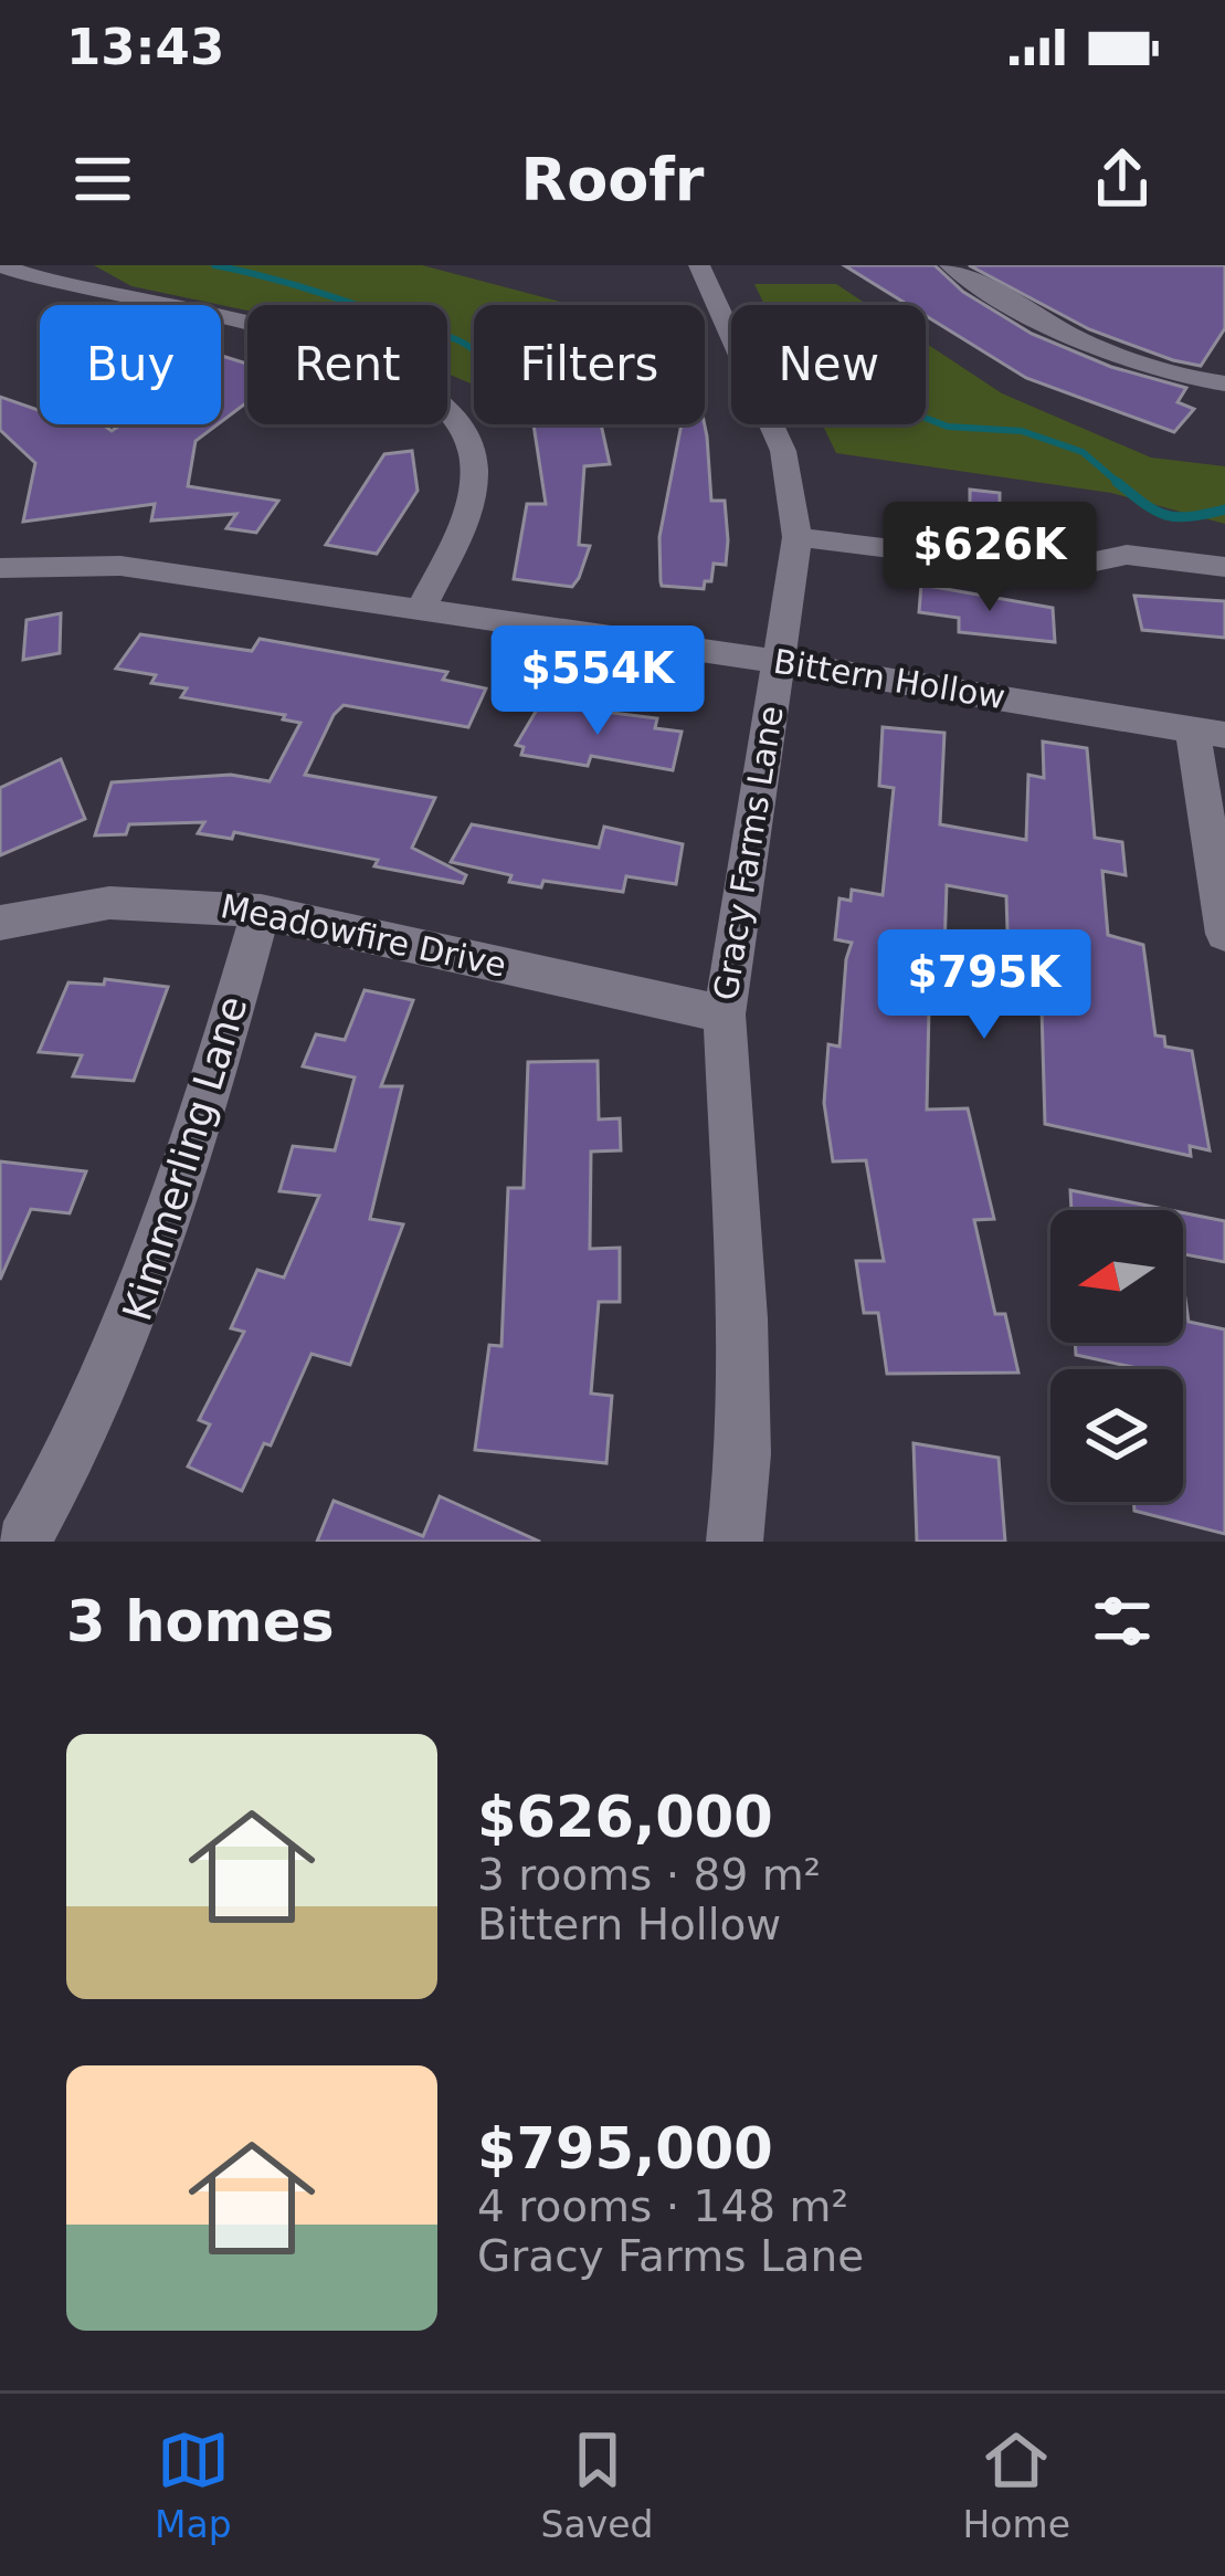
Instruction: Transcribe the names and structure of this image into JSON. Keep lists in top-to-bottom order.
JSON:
{
  "streets": {
    "street": [
      "Bittern Hollow",
      "Gracy Farms Lane",
      "Meadowfire Drive",
      "Kimmerling Lane"
    ]
  },
  "crossings": [
    ["Bittern Hollow", "Gracy Farms Lane"],
    ["Gracy Farms Lane", "Meadowfire Drive"],
    ["Meadowfire Drive", "Kimmerling Lane"]
  ],
  "north": "left",
  "page": {
    "status": "13:43",
    "header": "Roofr",
    "chip": [
      "Buy",
      "Rent",
      "Filters",
      "New"
    ],
    "price": ["$626K", "$554K", "$795K"],
    "heading": "3 homes",
    "list": [
      {
        "name": "$626,000",
        "note": "3 rooms · 89 m² · Bittern Hollow"
      },
      {
        "name": "$795,000",
        "note": "4 rooms · 148 m² · Gracy Farms Lane"
      }
    ],
    "tabs": ["Map", "Saved", "Home"]
  }
}
